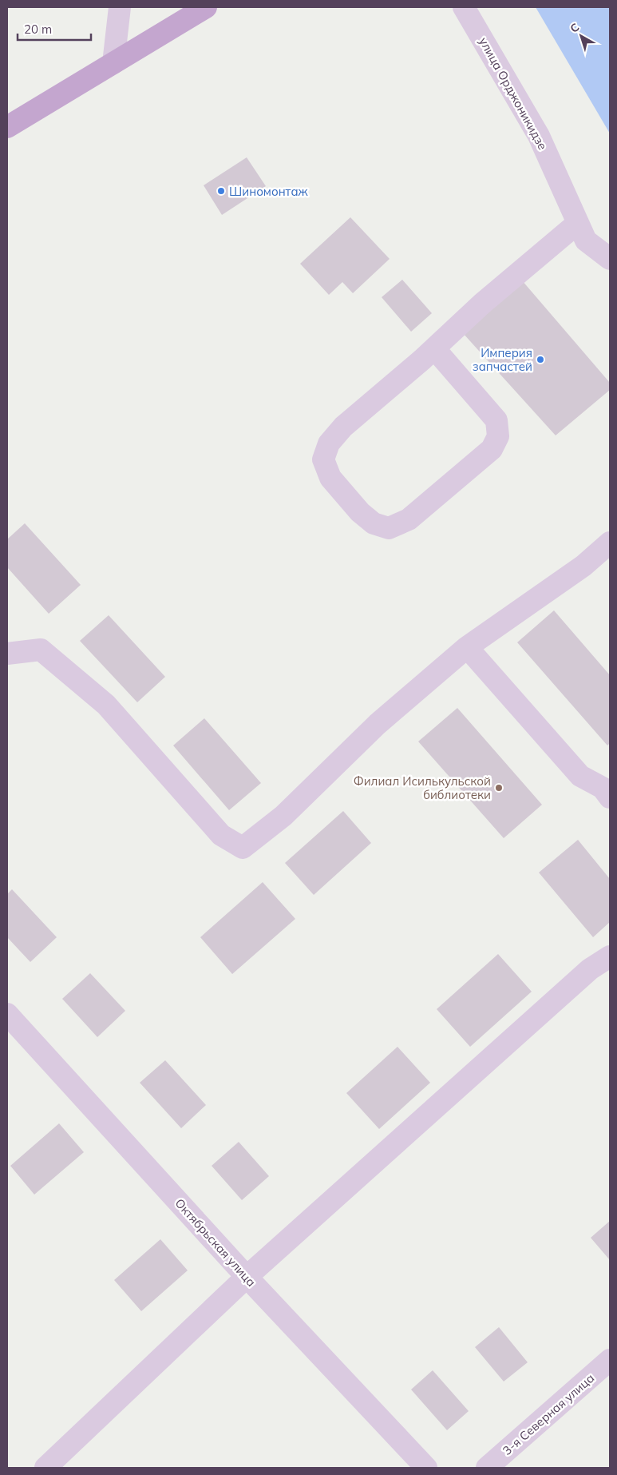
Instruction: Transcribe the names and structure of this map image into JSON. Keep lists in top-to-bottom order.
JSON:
{
  "streets": {
    "street": ["улица Орджоникидзе", "Октябрьская улица", "3-я Северная улица"]
  },
  "places": ["Шиномонтаж", "Империя запчастей", "Филиал Исилькульской библиотеки"],
  "scale_bar": "20 m",
  "north": "top left"
}
